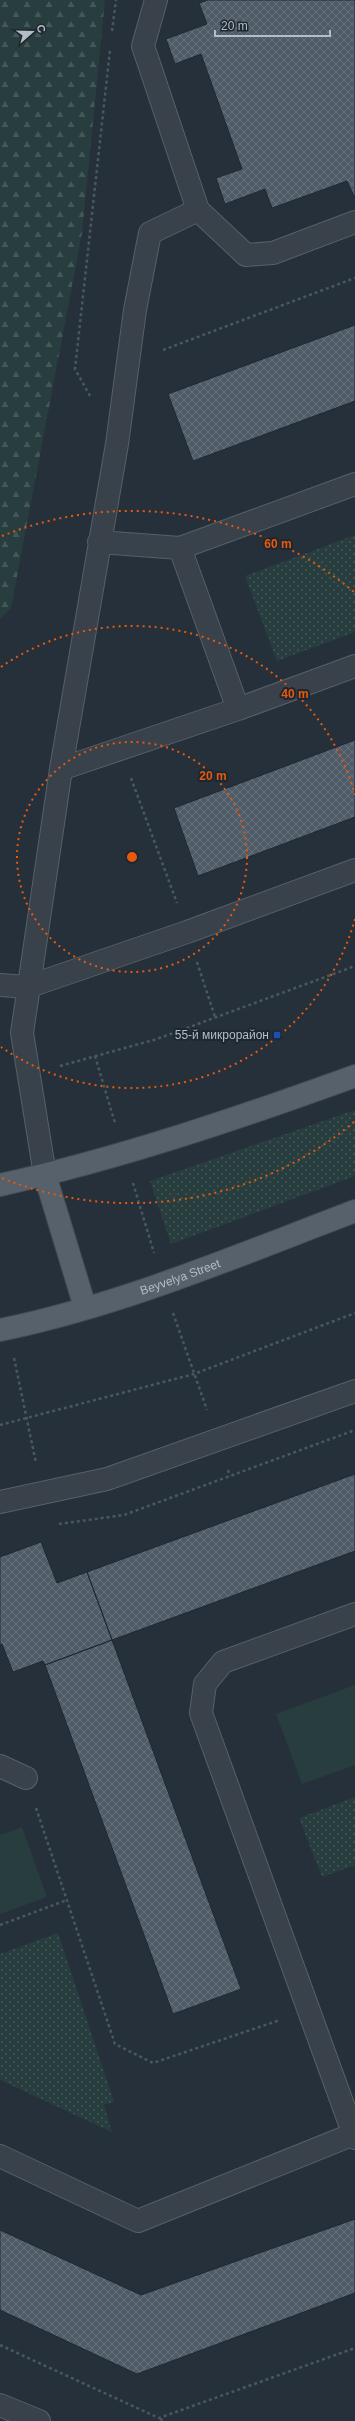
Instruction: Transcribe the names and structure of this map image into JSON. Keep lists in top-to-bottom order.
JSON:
{
  "streets": {
    "main road": ["Beyvelya Street"]
  },
  "places": {
    "transit": ["55-й микрорайон"]
  },
  "scale_bar": "20 m",
  "north": "right",
  "rings": ["60 m", "40 m", "20 m"]
}
